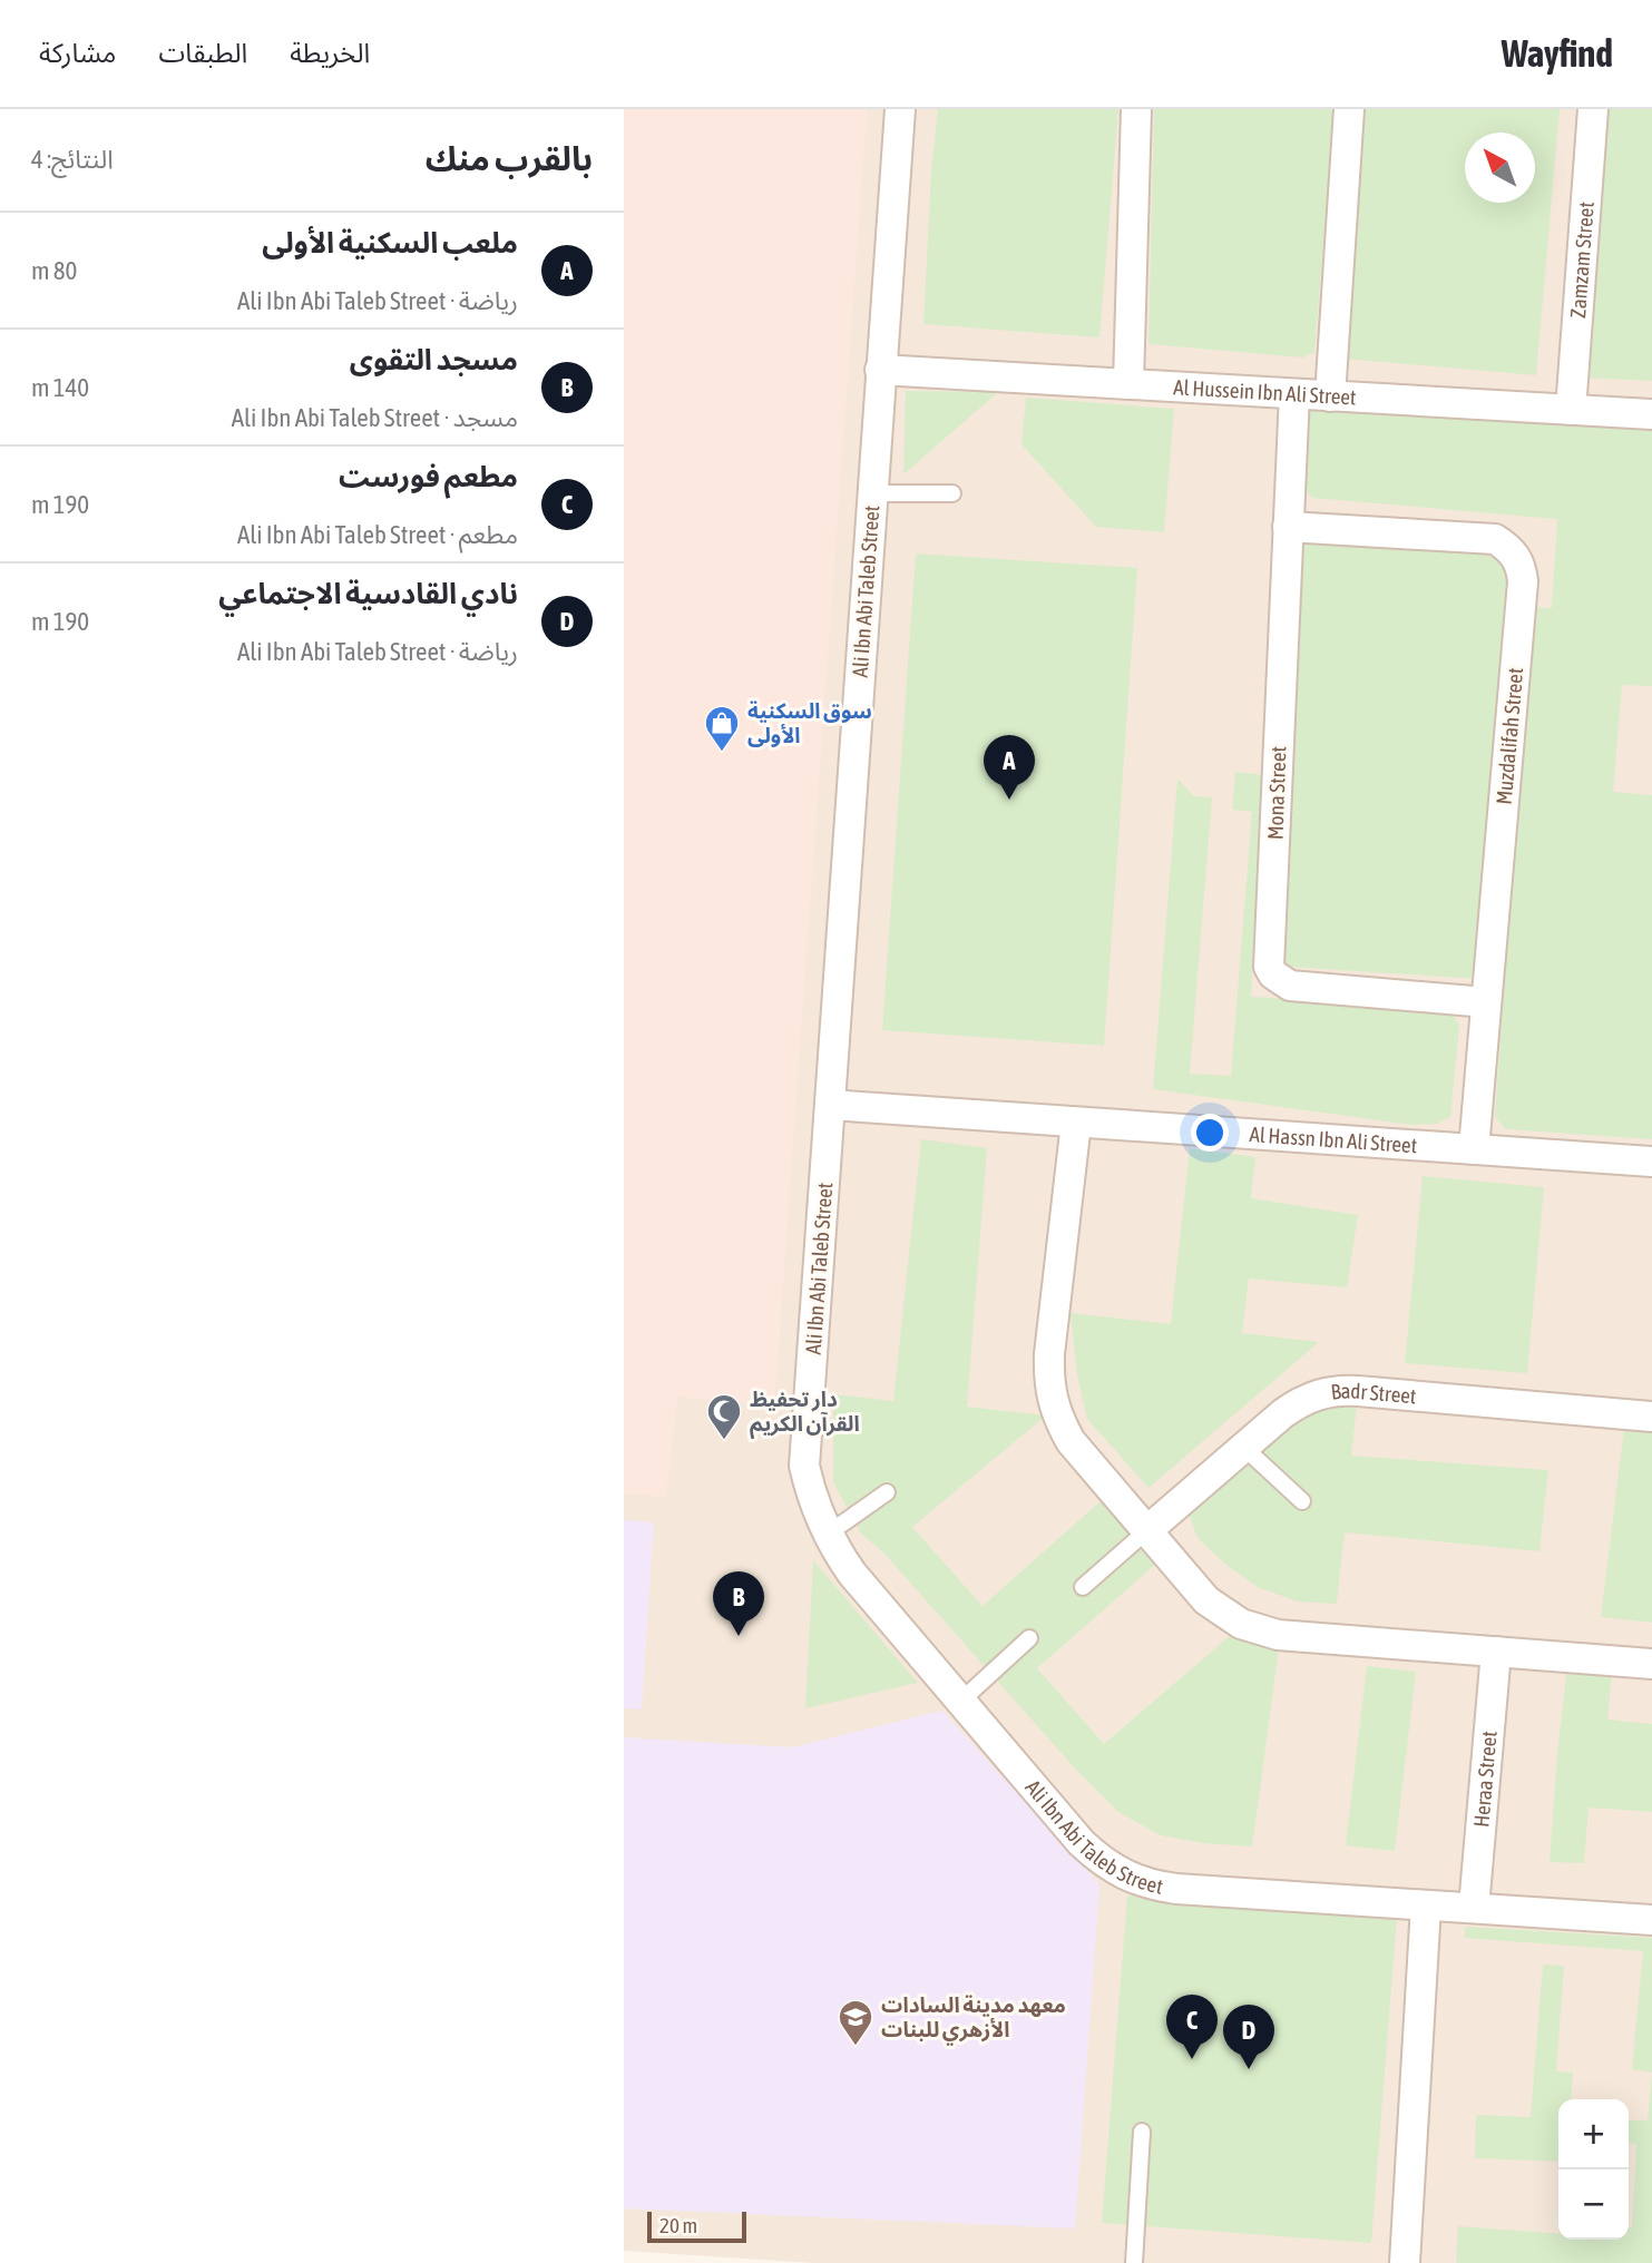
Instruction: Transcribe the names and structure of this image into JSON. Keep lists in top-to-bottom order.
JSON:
{
  "streets": {
    "street": [
      "Zamzam Street",
      "Al Hussein Ibn Ali Street",
      "Ali Ibn Abi Taleb Street",
      "Muzdalifah Street",
      "Mona Street",
      "Al Hassn Ibn Ali Street",
      "Badr Street",
      "Heraa Street"
    ]
  },
  "crossings": [
    ["Zamzam Street", "Al Hussein Ibn Ali Street"],
    ["Al Hussein Ibn Ali Street", "Ali Ibn Abi Taleb Street"],
    ["Al Hussein Ibn Ali Street", "Mona Street"],
    ["Ali Ibn Abi Taleb Street", "Al Hassn Ibn Ali Street"],
    ["Ali Ibn Abi Taleb Street", "Heraa Street"],
    ["Muzdalifah Street", "Mona Street"],
    ["Muzdalifah Street", "Al Hassn Ibn Ali Street"]
  ],
  "places": {
    "shop": ["سوق السكنية الأولى"],
    "mosque": ["دار تحفيظ القرآن الكريم"],
    "school or university": ["معهد مدينة السادات الأزهري للبنات"]
  },
  "scale_bar": "20 m",
  "north": "top left",
  "page": {
    "header": "Wayfind",
    "nav": ["الخريطة", "الطبقات", "مشاركة"],
    "heading": ["بالقرب منك", "النتائج: 4"],
    "list": [
      {
        "mark": "A",
        "name": "ملعب السكنية الأولى",
        "note": "رياضة · Ali Ibn Abi Taleb Street",
        "value": "80 m"
      },
      {
        "mark": "B",
        "name": "مسجد التقوى",
        "note": "مسجد · Ali Ibn Abi Taleb Street",
        "value": "140 m"
      },
      {
        "mark": "C",
        "name": "مطعم فورست",
        "note": "مطعم · Ali Ibn Abi Taleb Street",
        "value": "190 m"
      },
      {
        "mark": "D",
        "name": "نادي القادسية الاجتماعي",
        "note": "رياضة · Ali Ibn Abi Taleb Street",
        "value": "190 m"
      }
    ],
    "pins": [
      "A",
      "B",
      "C",
      "D"
    ],
    "map_buttons": ["+", "−"],
    "scale": "20 m"
  }
}
